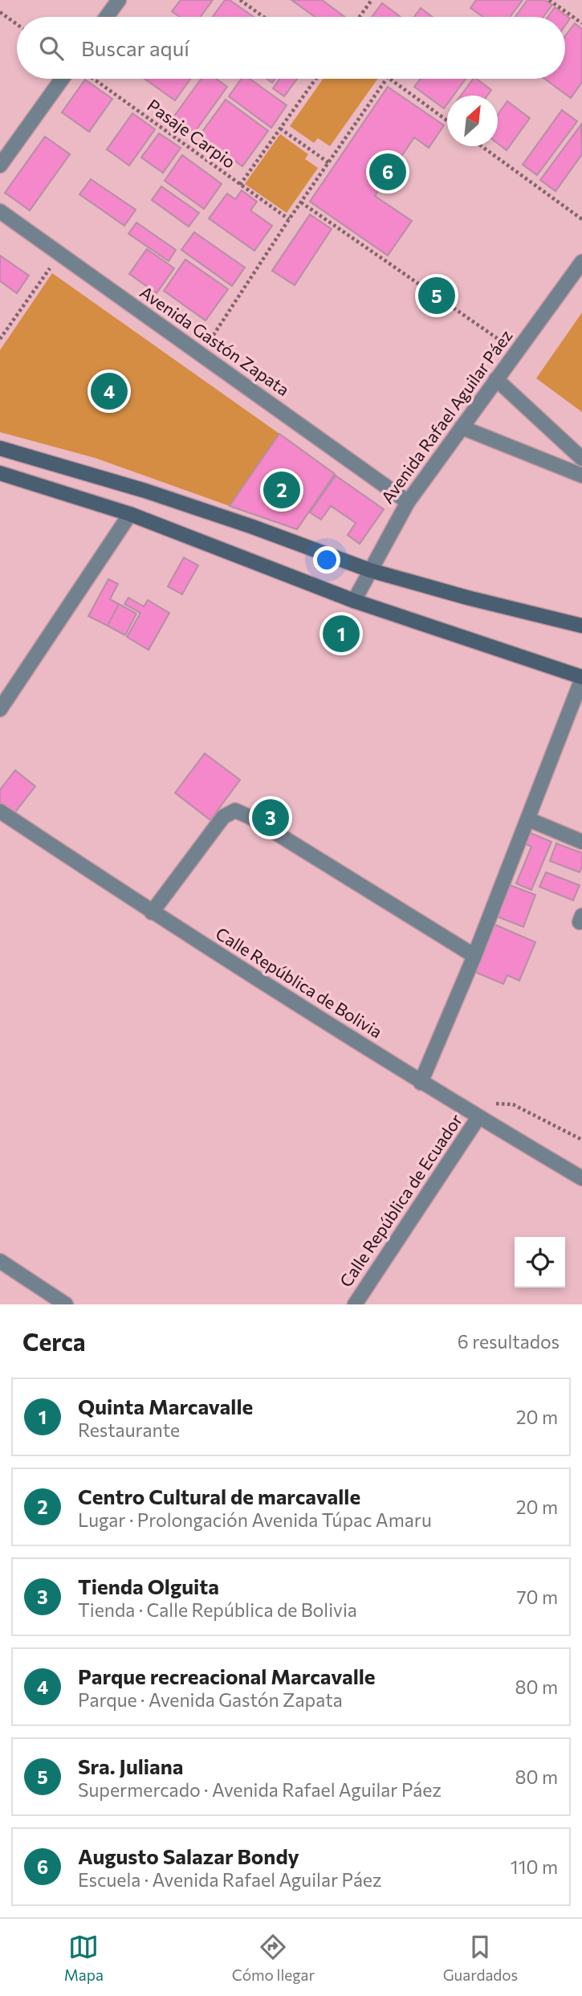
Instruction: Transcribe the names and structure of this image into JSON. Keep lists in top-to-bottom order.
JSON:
{
  "streets": {
    "street": [
      "Avenida Gastón Zapata",
      "Avenida Rafael Aguilar Páez",
      "Calle República de Bolivia",
      "Calle República de Ecuador"
    ],
    "path": ["Pasaje Carpio"]
  },
  "crossings": [
    ["Avenida Gastón Zapata", "Avenida Rafael Aguilar Páez"],
    ["Calle República de Bolivia", "Calle República de Ecuador"]
  ],
  "north": "top right",
  "page": {
    "search": "Buscar aquí",
    "pins": [
      "6",
      "5",
      "4",
      "2",
      "1",
      "3"
    ],
    "heading": ["Cerca", "6 resultados"],
    "list": [
      {
        "mark": "1",
        "name": "Quinta Marcavalle",
        "note": "Restaurante",
        "value": "20 m"
      },
      {
        "mark": "2",
        "name": "Centro Cultural de marcavalle",
        "note": "Lugar · Prolongación Avenida Túpac Amaru",
        "value": "20 m"
      },
      {
        "mark": "3",
        "name": "Tienda Olguita",
        "note": "Tienda · Calle República de Bolivia",
        "value": "70 m"
      },
      {
        "mark": "4",
        "name": "Parque recreacional Marcavalle",
        "note": "Parque · Avenida Gastón Zapata",
        "value": "80 m"
      },
      {
        "mark": "5",
        "name": "Sra. Juliana",
        "note": "Supermercado · Avenida Rafael Aguilar Páez",
        "value": "80 m"
      },
      {
        "mark": "6",
        "name": "Augusto Salazar Bondy",
        "note": "Escuela · Avenida Rafael Aguilar Páez",
        "value": "110 m"
      }
    ],
    "nav": ["Mapa", "Cómo llegar", "Guardados"]
  }
}
